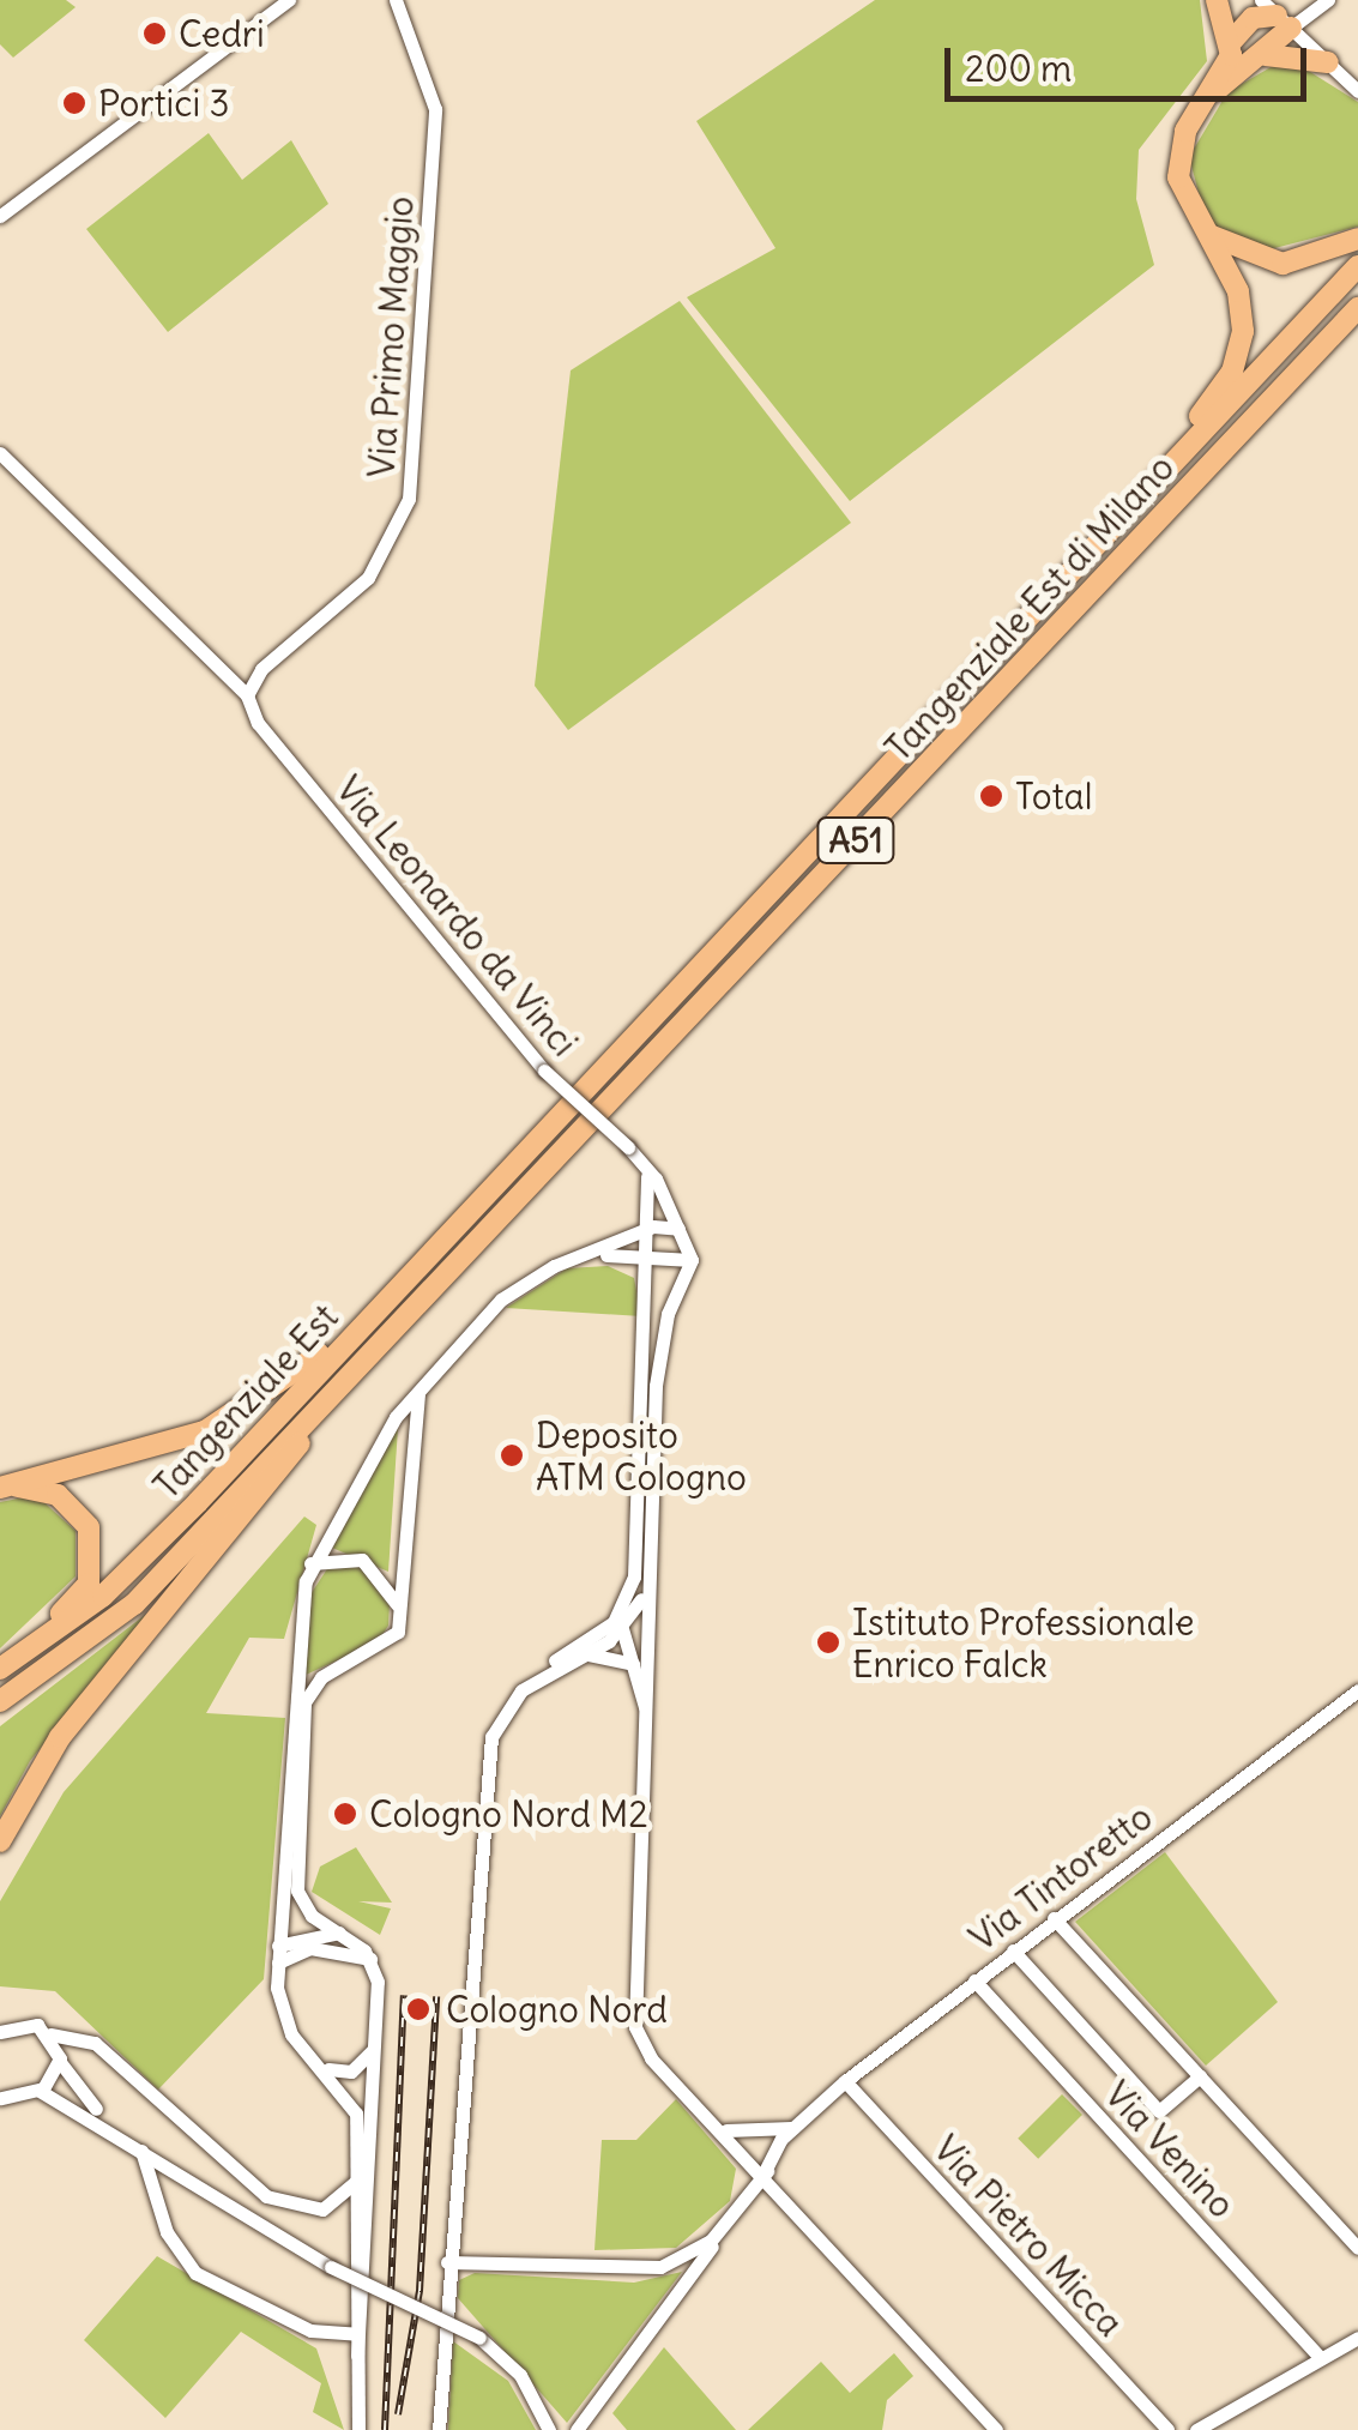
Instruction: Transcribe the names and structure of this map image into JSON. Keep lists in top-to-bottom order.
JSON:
{
  "streets": {
    "highway": ["Tangenziale Est di Milano", "A51", "Tangenziale Est"],
    "street": [
      "Via Primo Maggio",
      "Via Leonardo da Vinci",
      "Via Tintoretto",
      "Via Venino",
      "Via Pietro Micca"
    ]
  },
  "crossings": [
    ["Via Primo Maggio", "Via Leonardo da Vinci"],
    ["Tangenziale Est di Milano", "Tangenziale Est"],
    ["Via Tintoretto", "Via Venino"],
    ["Via Tintoretto", "Via Pietro Micca"]
  ],
  "places": [
    "Cedri",
    "Portici 3",
    "Total",
    "Deposito ATM Cologno",
    "Istituto Professionale Enrico Falck",
    "Cologno Nord M2",
    "Cologno Nord"
  ],
  "scale_bar": "200 m"
}
